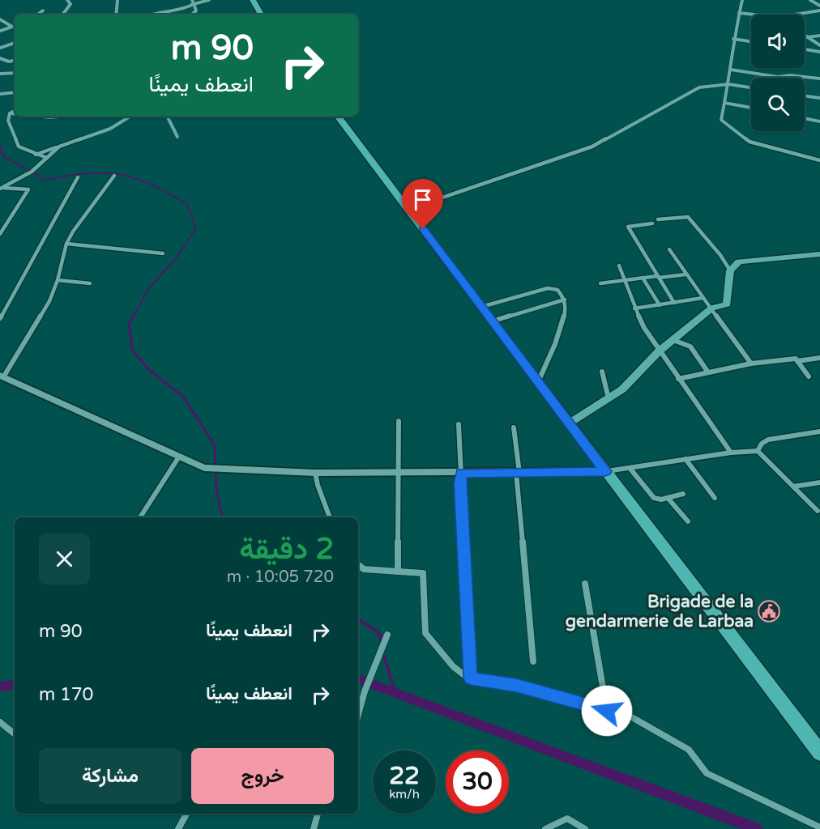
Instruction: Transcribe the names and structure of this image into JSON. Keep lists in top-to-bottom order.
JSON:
{
  "places": {
    "public building": ["Brigade de la gendarmerie de Larbaa"]
  },
  "page": {
    "turn": ["90 m", "انعطف يمينًا"],
    "heading": ["2 دقيقة", "720 m · 10:05"],
    "list": [
      {
        "name": "انعطف يمينًا",
        "value": "90 m"
      },
      {
        "name": "انعطف يمينًا",
        "value": "170 m"
      }
    ],
    "buttons": ["خروج", "مشاركة"],
    "speed": "22 km/h",
    "limit": "30"
  }
}
